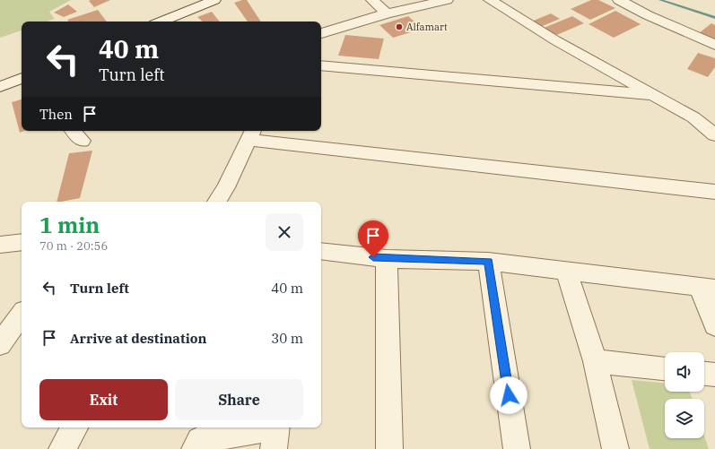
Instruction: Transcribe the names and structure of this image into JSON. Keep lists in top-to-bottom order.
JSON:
{
  "places": ["Alfamart"],
  "page": {
    "turn": ["40 m", "Turn left"],
    "then": "Then",
    "heading": ["1 min", "70 m · 20:56"],
    "list": [
      {
        "name": "Turn left",
        "value": "40 m"
      },
      {
        "name": "Arrive at destination",
        "value": "30 m"
      }
    ],
    "buttons": ["Exit", "Share"]
  }
}
